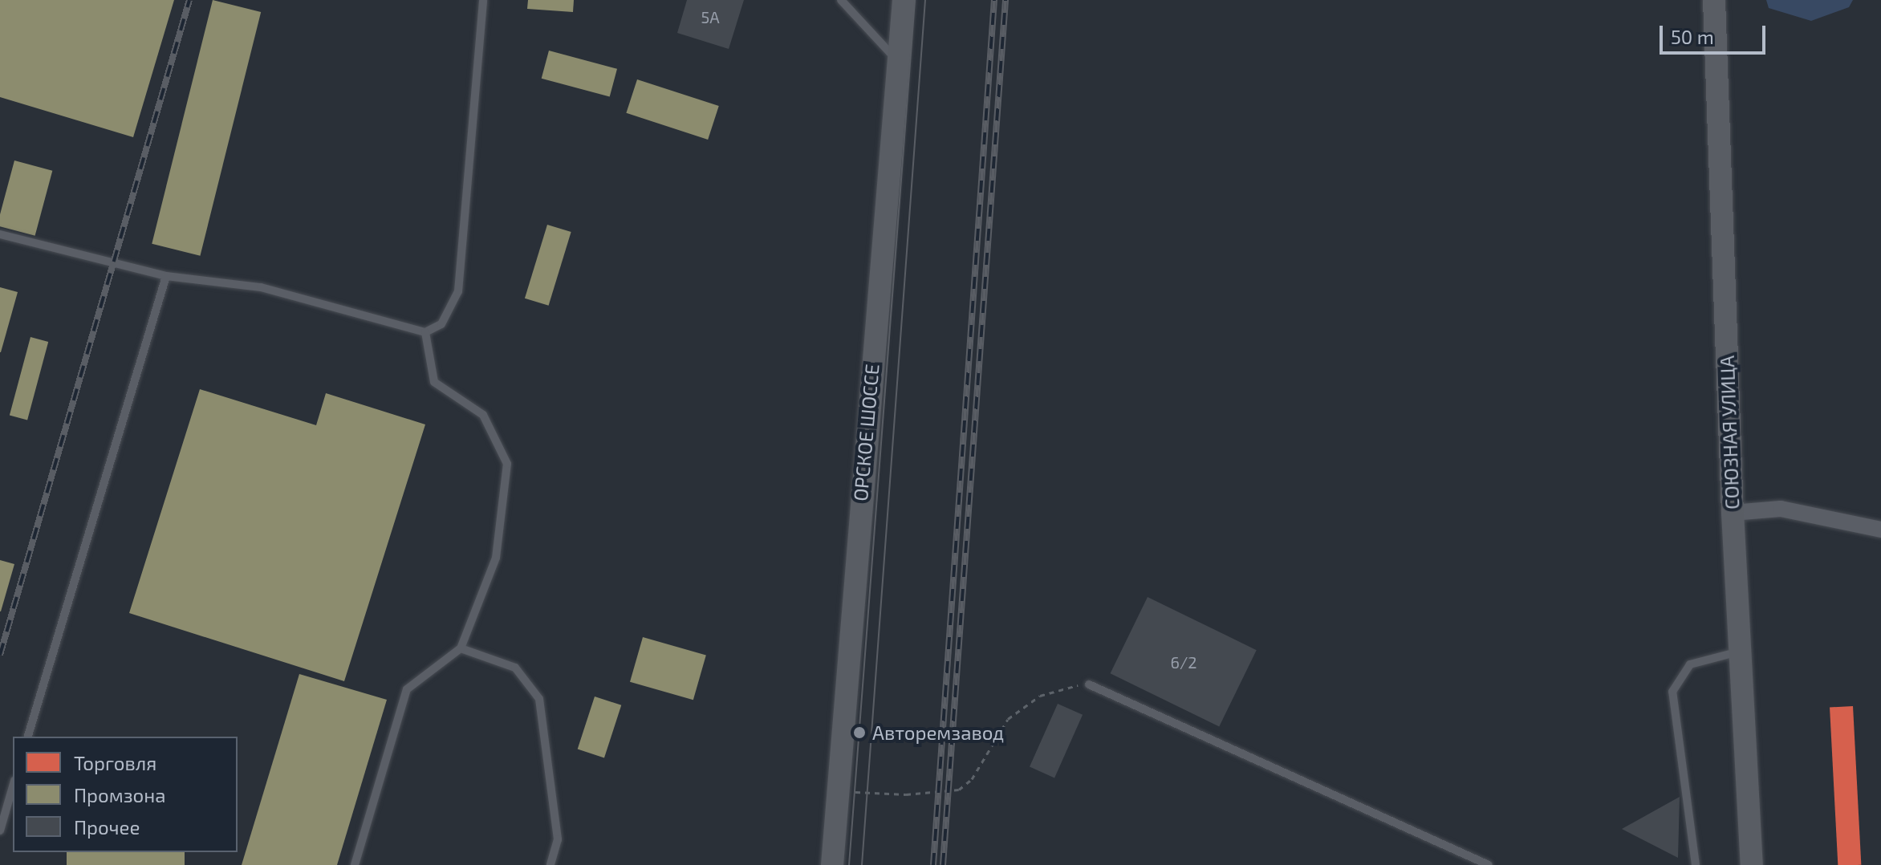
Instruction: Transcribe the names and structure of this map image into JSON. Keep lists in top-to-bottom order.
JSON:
{
  "streets": {
    "street": ["ОРСКОЕ ШОССЕ", "СОЮЗНАЯ УЛИЦА"]
  },
  "places": ["Авторемзавод"],
  "house_numbers": ["5А", "6/2"],
  "legend": ["Торговля", "Промзона", "Прочее"],
  "scale_bar": "50 m"
}
